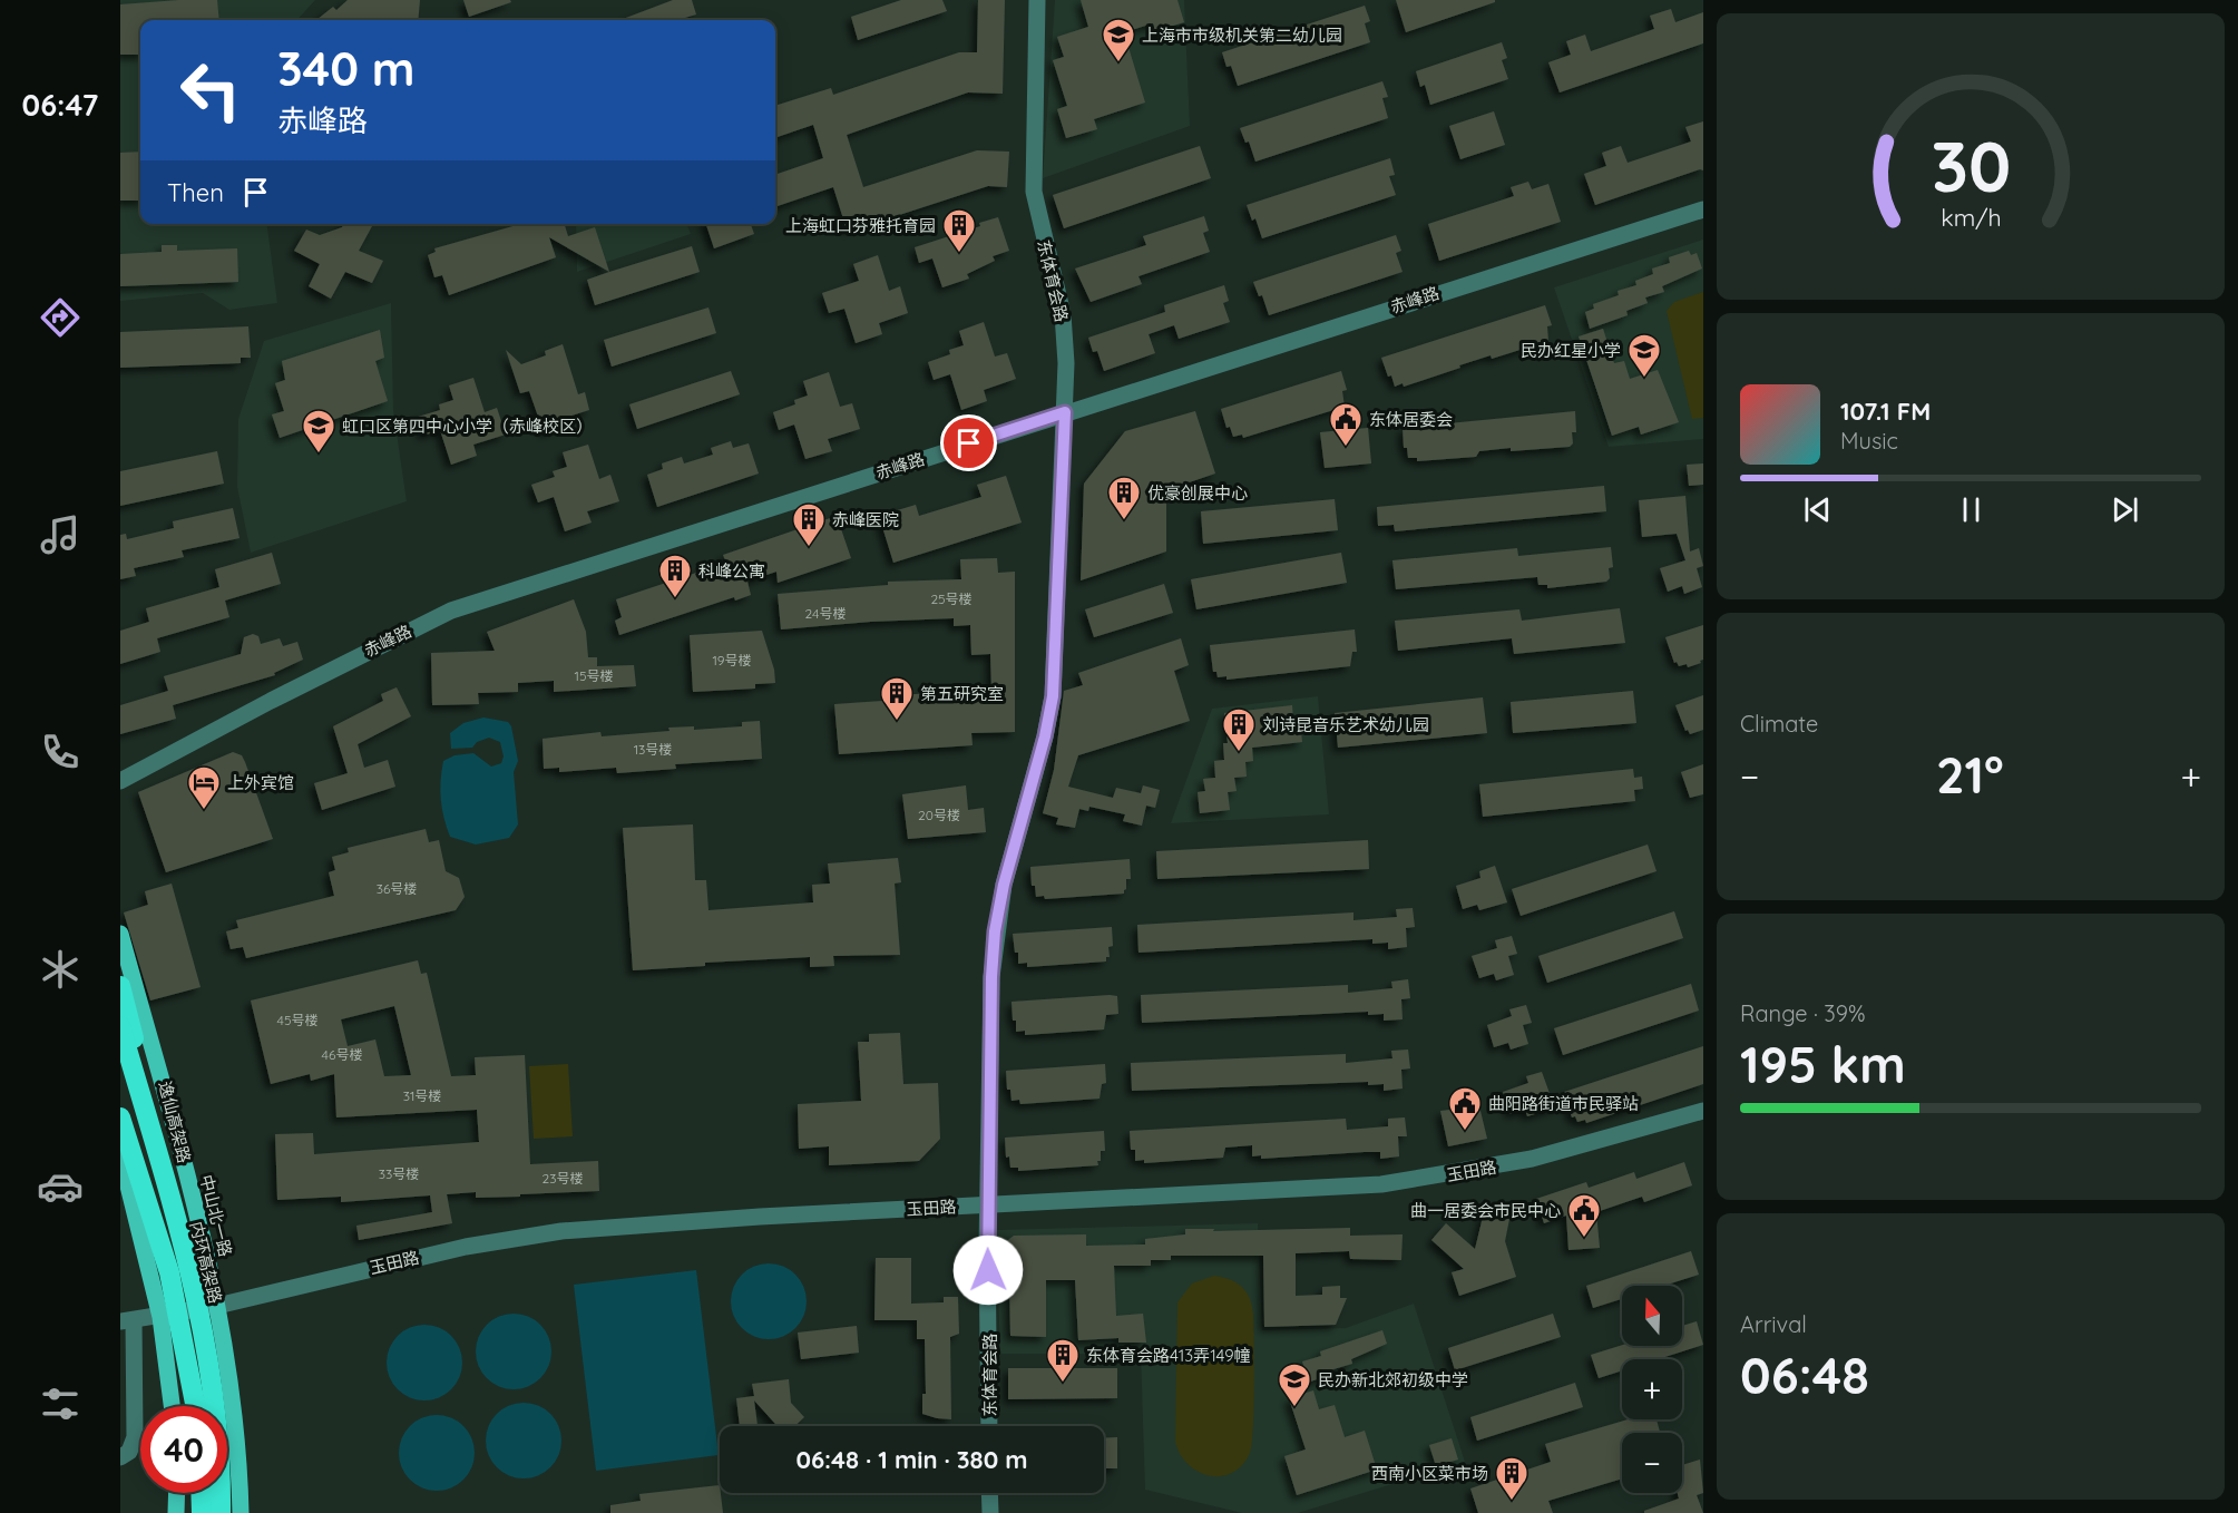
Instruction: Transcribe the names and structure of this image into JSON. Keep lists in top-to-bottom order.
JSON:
{
  "streets": {
    "highway": ["逸仙高架路", "内环高架路"],
    "main road": ["中山北一路"],
    "street": ["东体育会路", "赤峰路", "玉田路"]
  },
  "crossings": [
    ["东体育会路", "赤峰路"],
    ["东体育会路", "玉田路"],
    ["逸仙高架路", "内环高架路"],
    ["玉田路", "中山北一路"]
  ],
  "places": {
    "school or university": [
      "上海市市级机关第二幼儿园",
      "民办红星小学",
      "虹口区第四中心小学（赤峰校区）",
      "民办新北郊初级中学"
    ],
    "building": [
      "上海虹口芬雅托育园",
      "优豪创展中心",
      "赤峰医院",
      "科峰公寓",
      "第五研究室",
      "刘诗昆音乐艺术幼儿园",
      "东体育会路413弄149幢",
      "西南小区菜市场"
    ],
    "public building": ["东体居委会", "曲阳路街道市民驿站", "曲一居委会市民中心"],
    "hotel": ["上外宾馆"]
  },
  "house_numbers": [
    "25号楼",
    "24号楼",
    "19号楼",
    "15号楼",
    "13号楼",
    "20号楼",
    "36号楼",
    "45号楼",
    "46号楼",
    "31号楼",
    "33号楼",
    "23号楼"
  ],
  "north": "top",
  "page": {
    "tabs": "06:47",
    "turn": ["340 m", "赤峰路"],
    "then": "Then",
    "song": ["107.1 FM", "Music"],
    "tile": [
      "Climate",
      ["Range · 39%", "195 km"],
      ["Arrival", "06:48"]
    ],
    "heat": ["−", "21°", "+"],
    "map_buttons": ["+", "−"],
    "limit": "40",
    "trip": "06:48 · 1 min · 380 m",
    "gauge": ["30", "km/h"]
  }
}
